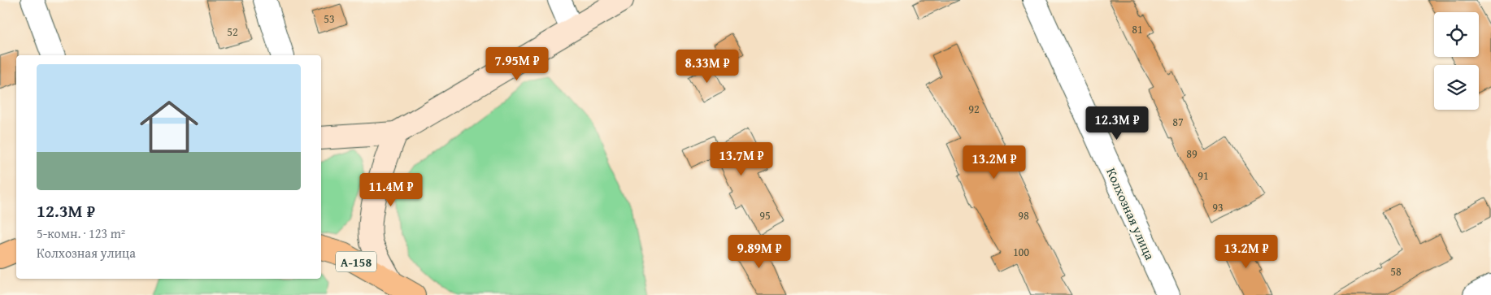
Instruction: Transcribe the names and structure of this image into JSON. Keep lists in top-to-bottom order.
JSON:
{
  "streets": {
    "main road": ["А-158"],
    "street": ["Колхозная улица"]
  },
  "house_numbers": [
    "53",
    "81",
    "52",
    "92",
    "87",
    "89",
    "91",
    "93",
    "95",
    "98",
    "100",
    "58"
  ],
  "page": {
    "price": [
      "7.95M ₽",
      "8.33M ₽",
      "12.3M ₽",
      "13.7M ₽",
      "13.2M ₽",
      "11.4M ₽",
      "9.89M ₽",
      "13.2M ₽"
    ],
    "list": [
      {
        "name": "12.3M ₽",
        "note": "5-комн. · 123 m² · Колхозная улица"
      }
    ]
  }
}
